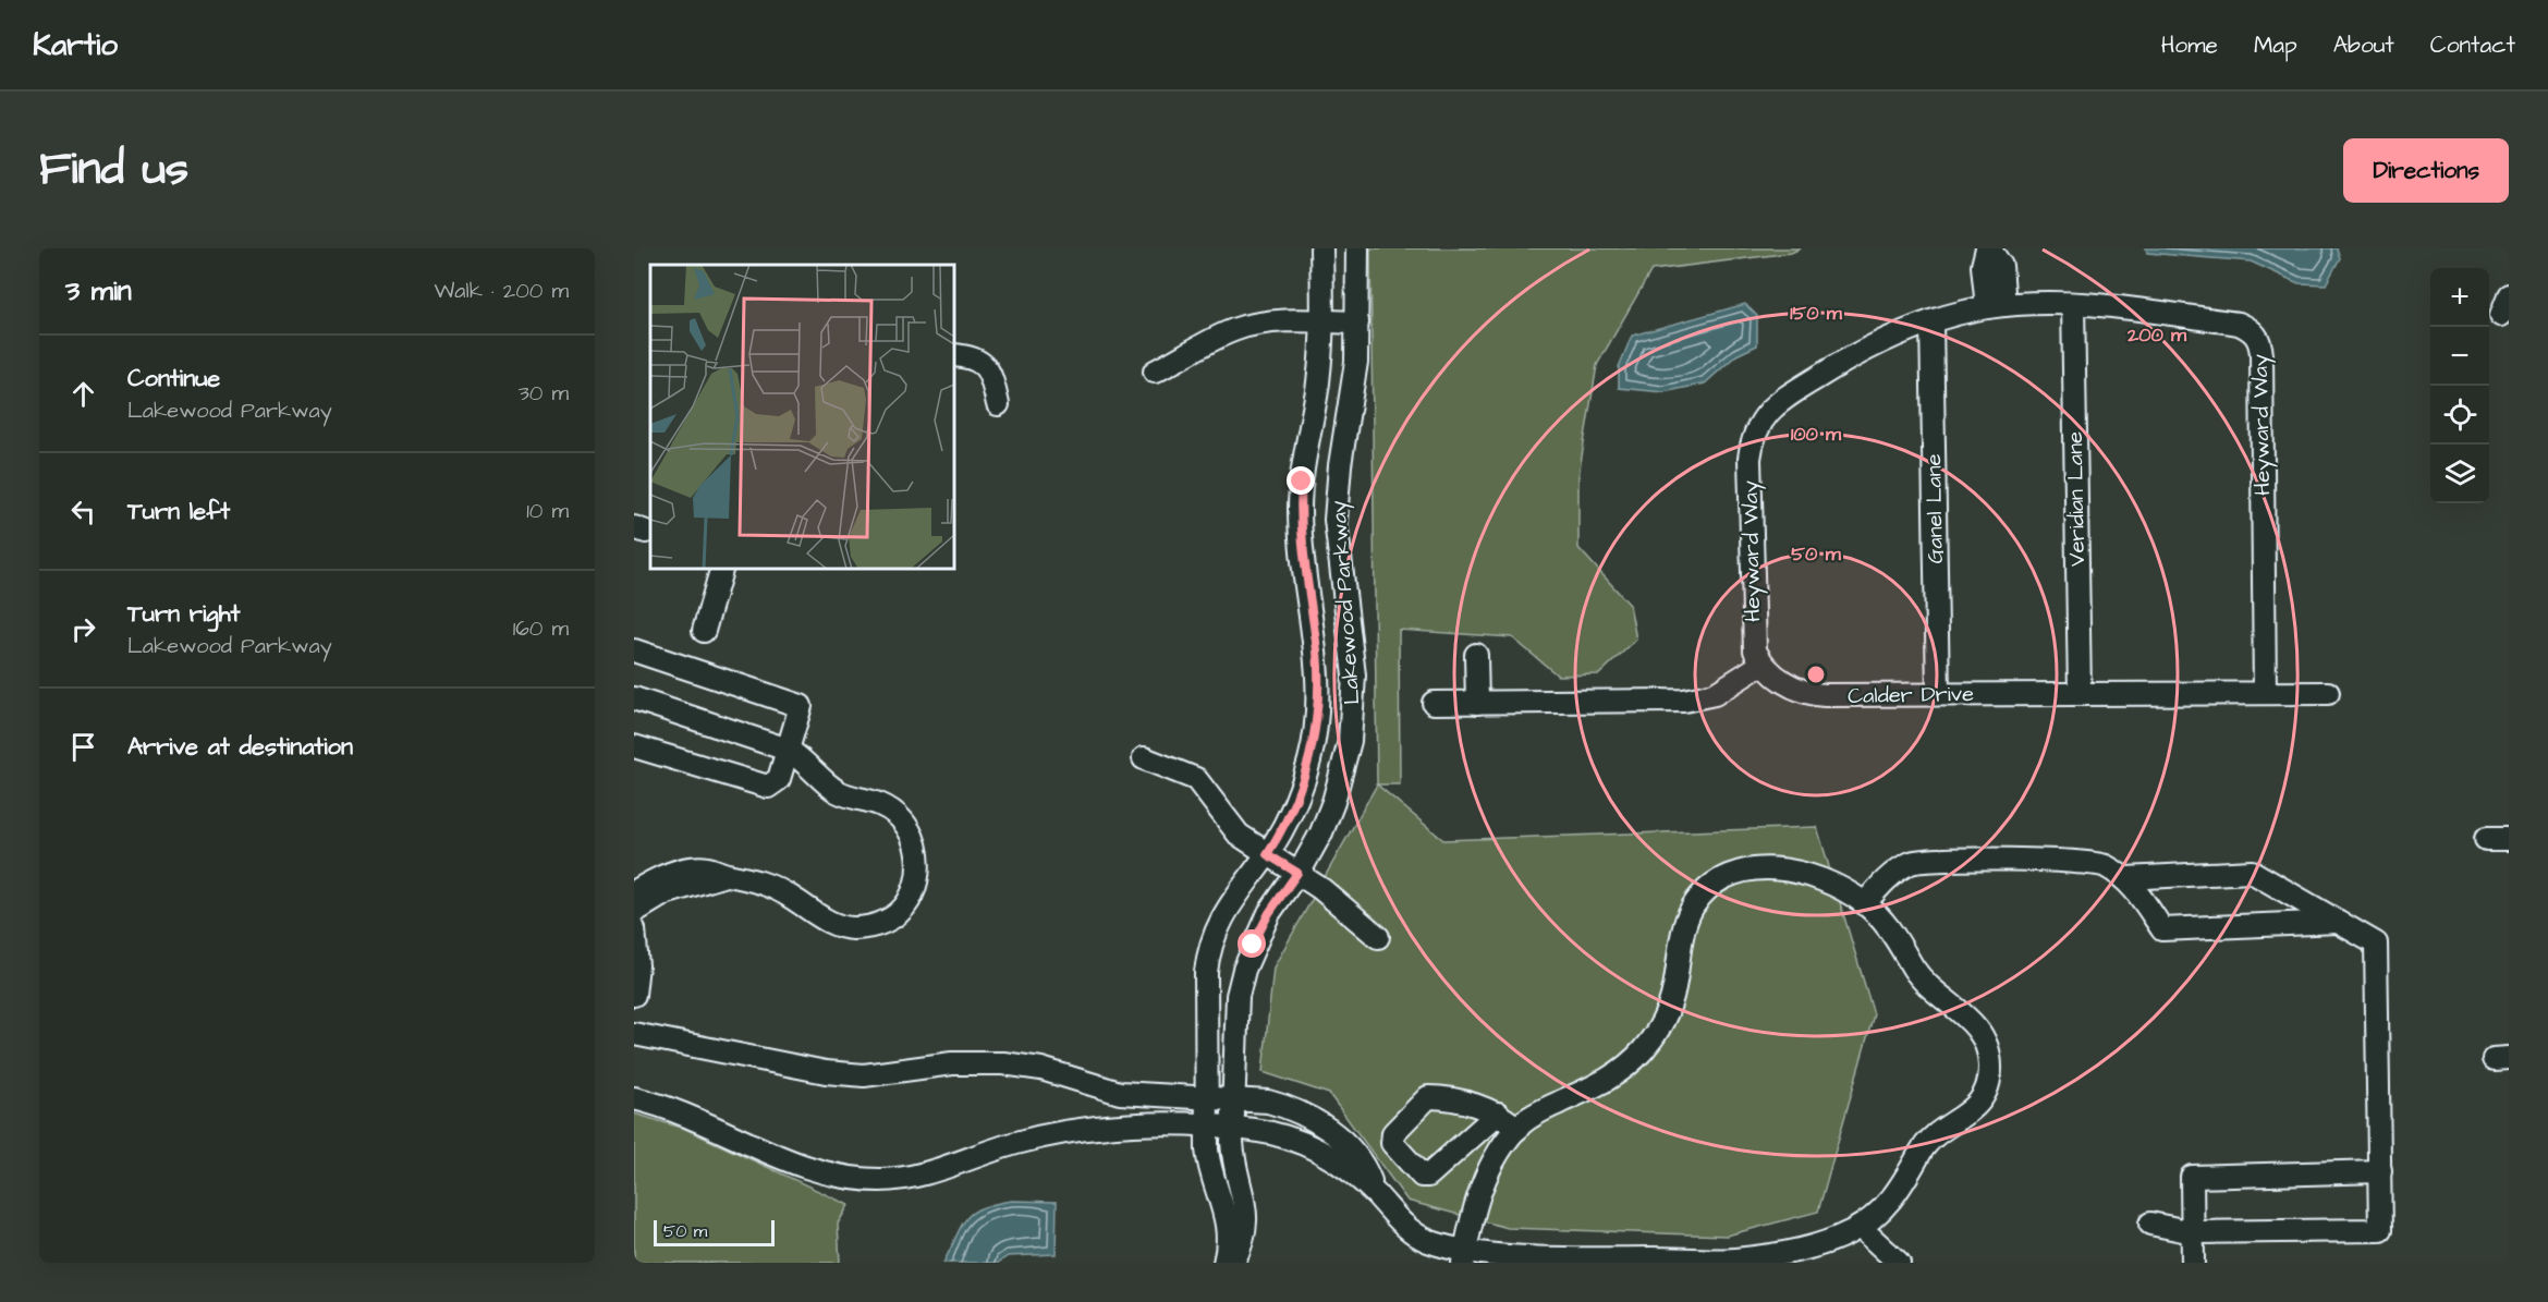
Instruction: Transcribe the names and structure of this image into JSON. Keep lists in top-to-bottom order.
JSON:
{
  "streets": {
    "street": [
      "Heyward Way",
      "Veridian Lane",
      "Ganel Lane",
      "Lakewood Parkway",
      "Calder Drive"
    ]
  },
  "crossings": [
    ["Heyward Way", "Veridian Lane"],
    ["Heyward Way", "Ganel Lane"],
    ["Heyward Way", "Calder Drive"],
    ["Veridian Lane", "Calder Drive"],
    ["Ganel Lane", "Calder Drive"]
  ],
  "scale_bar": "50 m",
  "page": {
    "header": "Kartio",
    "nav": [
      "Home",
      "Map",
      "About",
      "Contact"
    ],
    "title": "Find us",
    "buttons": "Directions",
    "heading": ["3 min", "Walk · 200 m"],
    "map_buttons": ["+", "−"],
    "list": [
      ["Continue", "Lakewood Parkway", "30 m"],
      ["Turn left", "10 m"],
      ["Turn right", "Lakewood Parkway", "160 m"],
      "Arrive at destination"
    ],
    "scale": "50 m"
  },
  "rings": [
    "150 m",
    "200 m",
    "100 m",
    "50 m"
  ]
}
